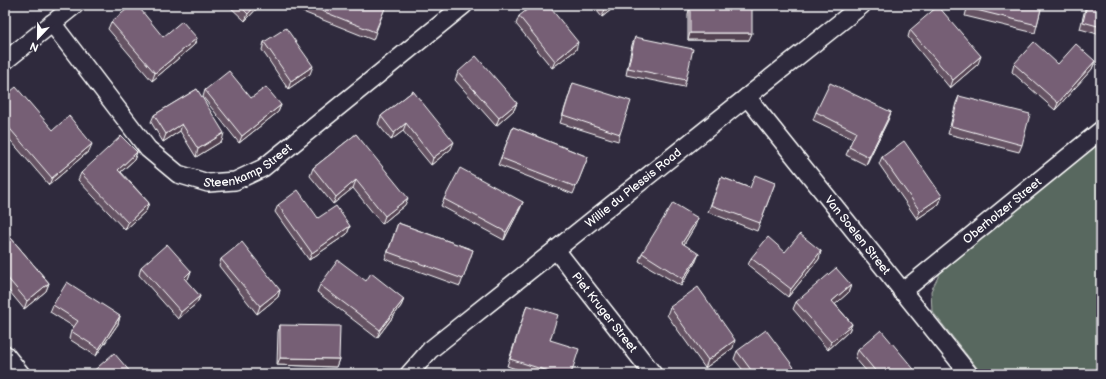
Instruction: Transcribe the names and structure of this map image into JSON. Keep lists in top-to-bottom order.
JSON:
{
  "streets": {
    "street": [
      "Steenkamp Street",
      "Willie du Plessis Road",
      "Oberholzer Street",
      "Van Soelen Street",
      "Piet Kruger Street"
    ]
  },
  "crossings": [
    ["Willie du Plessis Road", "Van Soelen Street"],
    ["Willie du Plessis Road", "Piet Kruger Street"],
    ["Oberholzer Street", "Van Soelen Street"]
  ],
  "north": "bottom"
}
